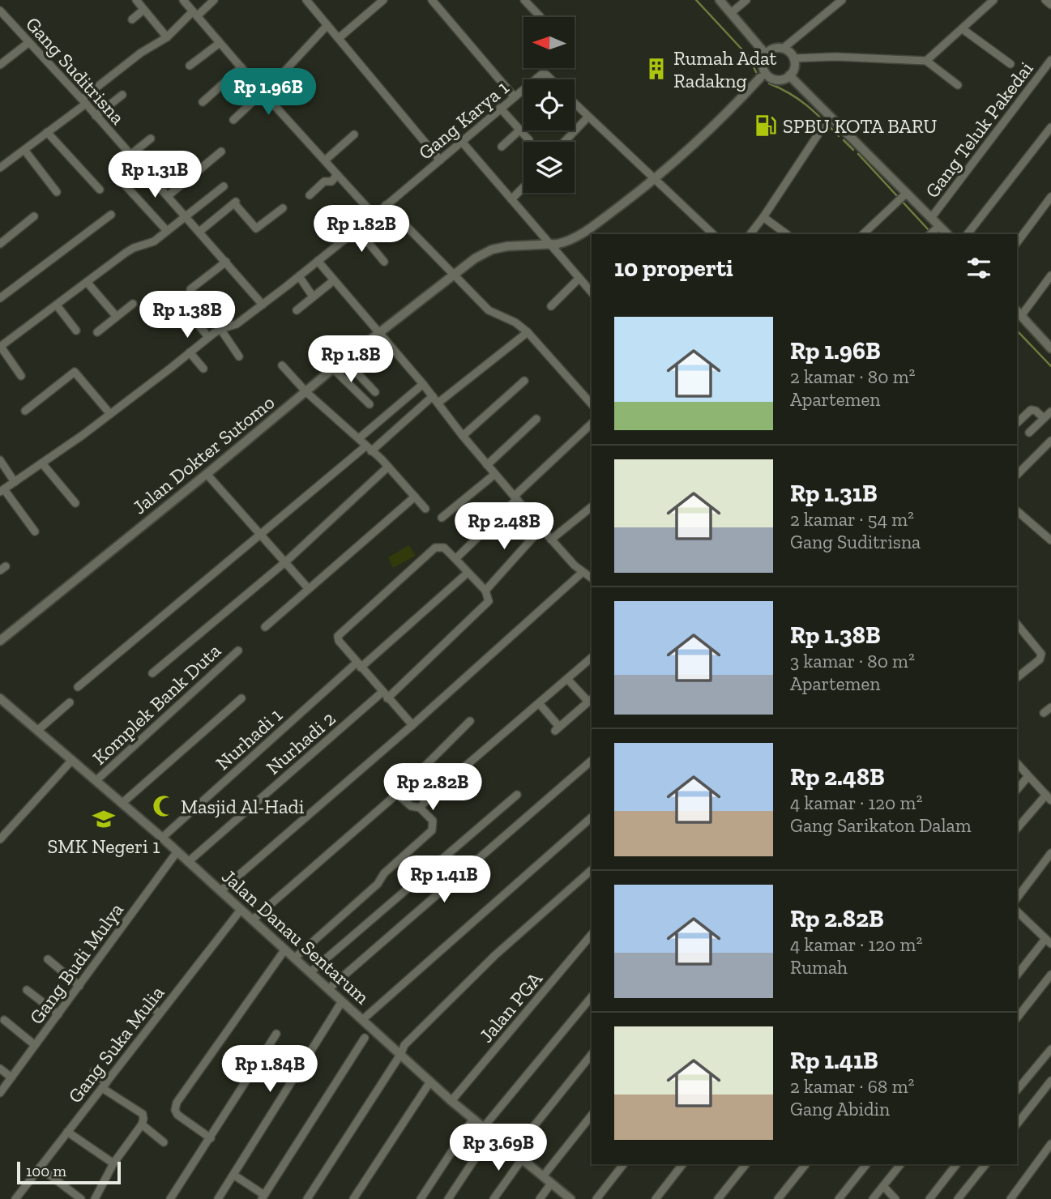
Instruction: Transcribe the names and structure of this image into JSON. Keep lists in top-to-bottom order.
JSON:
{
  "streets": {
    "street": [
      "Gang Suditrisna",
      "Gang Karya 1",
      "Gang Teluk Pakedai",
      "Jalan Dokter Sutomo",
      "Komplek Bank Duta",
      "Nurhadi 1",
      "Nurhadi 2",
      "Jalan Danau Sentarum",
      "Gang Budi Mulya",
      "Jalan PGA",
      "Gang Suka Mulia"
    ]
  },
  "crossings": [
    ["Gang Suditrisna", "Gang Karya 1"],
    ["Komplek Bank Duta", "Jalan Danau Sentarum"],
    ["Nurhadi 1", "Jalan Danau Sentarum"],
    ["Nurhadi 2", "Jalan Danau Sentarum"],
    ["Jalan Danau Sentarum", "Gang Budi Mulya"],
    ["Jalan Danau Sentarum", "Jalan PGA"],
    ["Jalan Danau Sentarum", "Gang Suka Mulia"]
  ],
  "places": {
    "building": ["Rumah Adat Radakng"],
    "fuel station": ["SPBU KOTA BARU"],
    "mosque": ["Masjid Al-Hadi"],
    "school or university": ["SMK Negeri 1"]
  },
  "scale_bar": "100 m",
  "north": "left",
  "page": {
    "price": [
      "Rp 1.96B",
      "Rp 1.31B",
      "Rp 1.82B",
      "Rp 1.38B",
      "Rp 1.8B",
      "Rp 2.48B",
      "Rp 2.82B",
      "Rp 1.41B",
      "Rp 1.84B",
      "Rp 3.69B"
    ],
    "heading": "10 properti",
    "list": [
      {
        "name": "Rp 1.96B",
        "note": "2 kamar · 80 m² · Apartemen"
      },
      {
        "name": "Rp 1.31B",
        "note": "2 kamar · 54 m² · Gang Suditrisna"
      },
      {
        "name": "Rp 1.38B",
        "note": "3 kamar · 80 m² · Apartemen"
      },
      {
        "name": "Rp 2.48B",
        "note": "4 kamar · 120 m² · Gang Sarikaton Dalam"
      },
      {
        "name": "Rp 2.82B",
        "note": "4 kamar · 120 m² · Rumah"
      },
      {
        "name": "Rp 1.41B",
        "note": "2 kamar · 68 m² · Gang Abidin"
      }
    ],
    "scale": "100 m"
  }
}
